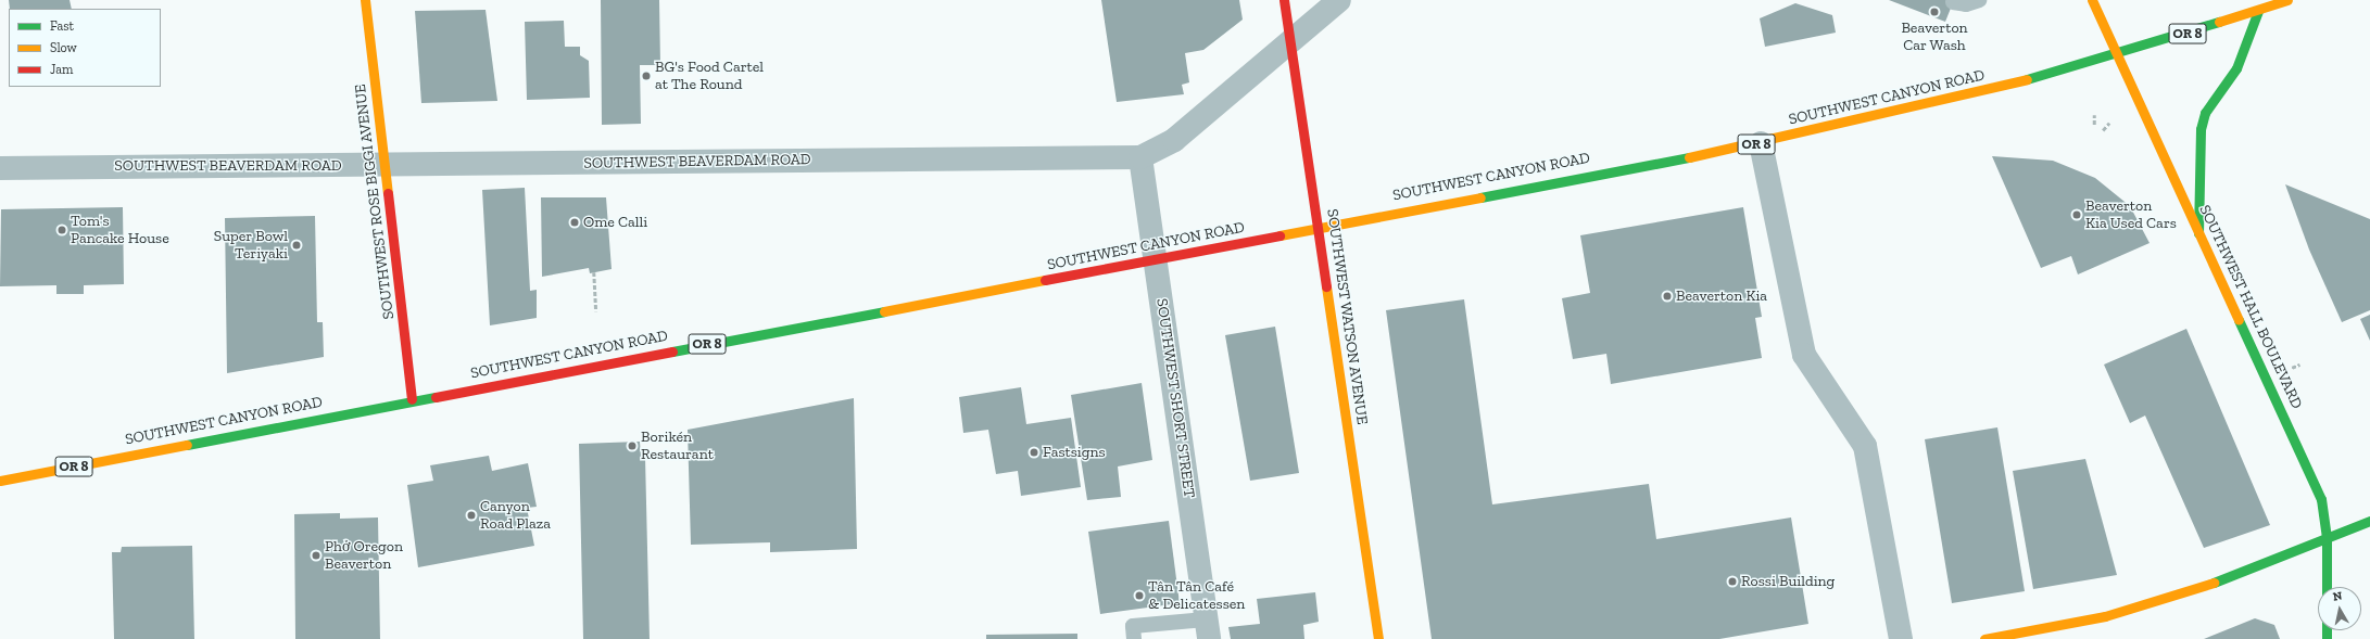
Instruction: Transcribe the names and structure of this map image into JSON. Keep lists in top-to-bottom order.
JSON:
{
  "streets": {
    "main road": [
      "OR 8",
      "SOUTHWEST CANYON ROAD",
      "SOUTHWEST ROSE BIGGI AVENUE",
      "SOUTHWEST HALL BOULEVARD",
      "SOUTHWEST WATSON AVENUE"
    ],
    "street": ["SOUTHWEST BEAVERDAM ROAD", "SOUTHWEST SHORT STREET"]
  },
  "crossings": [
    ["SOUTHWEST CANYON ROAD", "SOUTHWEST ROSE BIGGI AVENUE"],
    ["SOUTHWEST CANYON ROAD", "SOUTHWEST HALL BOULEVARD"],
    ["SOUTHWEST CANYON ROAD", "SOUTHWEST WATSON AVENUE"],
    ["SOUTHWEST CANYON ROAD", "SOUTHWEST SHORT STREET"],
    ["SOUTHWEST BEAVERDAM ROAD", "SOUTHWEST ROSE BIGGI AVENUE"],
    ["SOUTHWEST BEAVERDAM ROAD", "SOUTHWEST WATSON AVENUE"],
    ["SOUTHWEST BEAVERDAM ROAD", "SOUTHWEST SHORT STREET"]
  ],
  "places": [
    "Beaverton Car Wash",
    "BG's Food Cartel at The Round",
    "Beaverton Kia Used Cars",
    "Ome Calli",
    "Tom's Pancake House",
    "Super Bowl Teriyaki",
    "Beaverton Kia",
    "Borikén Restaurant",
    "Fastsigns",
    "Canyon Road Plaza",
    "Phở Oregon Beaverton",
    "Rossi Building",
    "Tân Tân Café & Delicatessen"
  ],
  "legend": ["Fast", "Slow", "Jam"],
  "north": "top"
}
